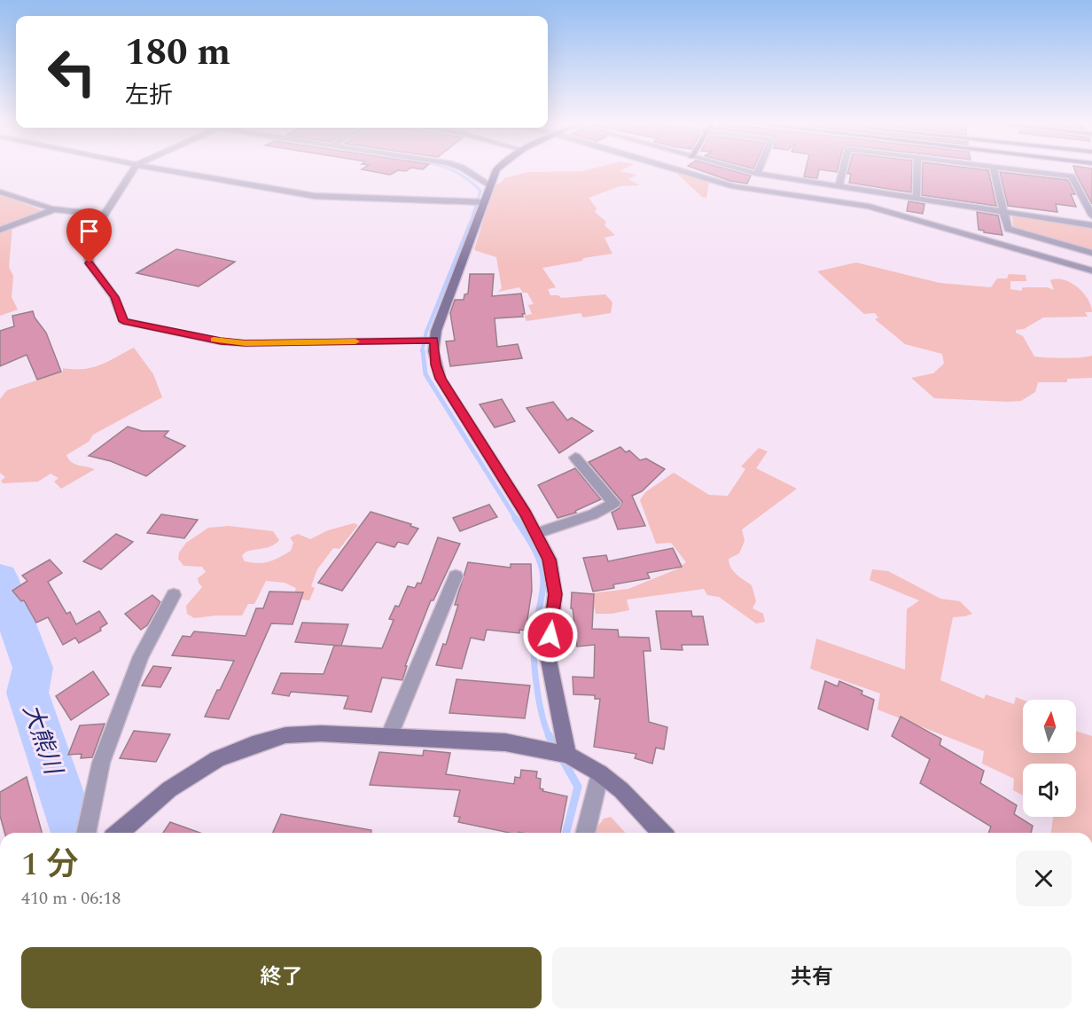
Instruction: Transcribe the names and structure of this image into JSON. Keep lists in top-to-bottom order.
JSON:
{
  "water": ["大熊川"],
  "north": "top",
  "page": {
    "turn": ["180 m", "左折"],
    "heading": ["1 分", "410 m · 06:18"],
    "buttons": ["終了", "共有"]
  }
}
